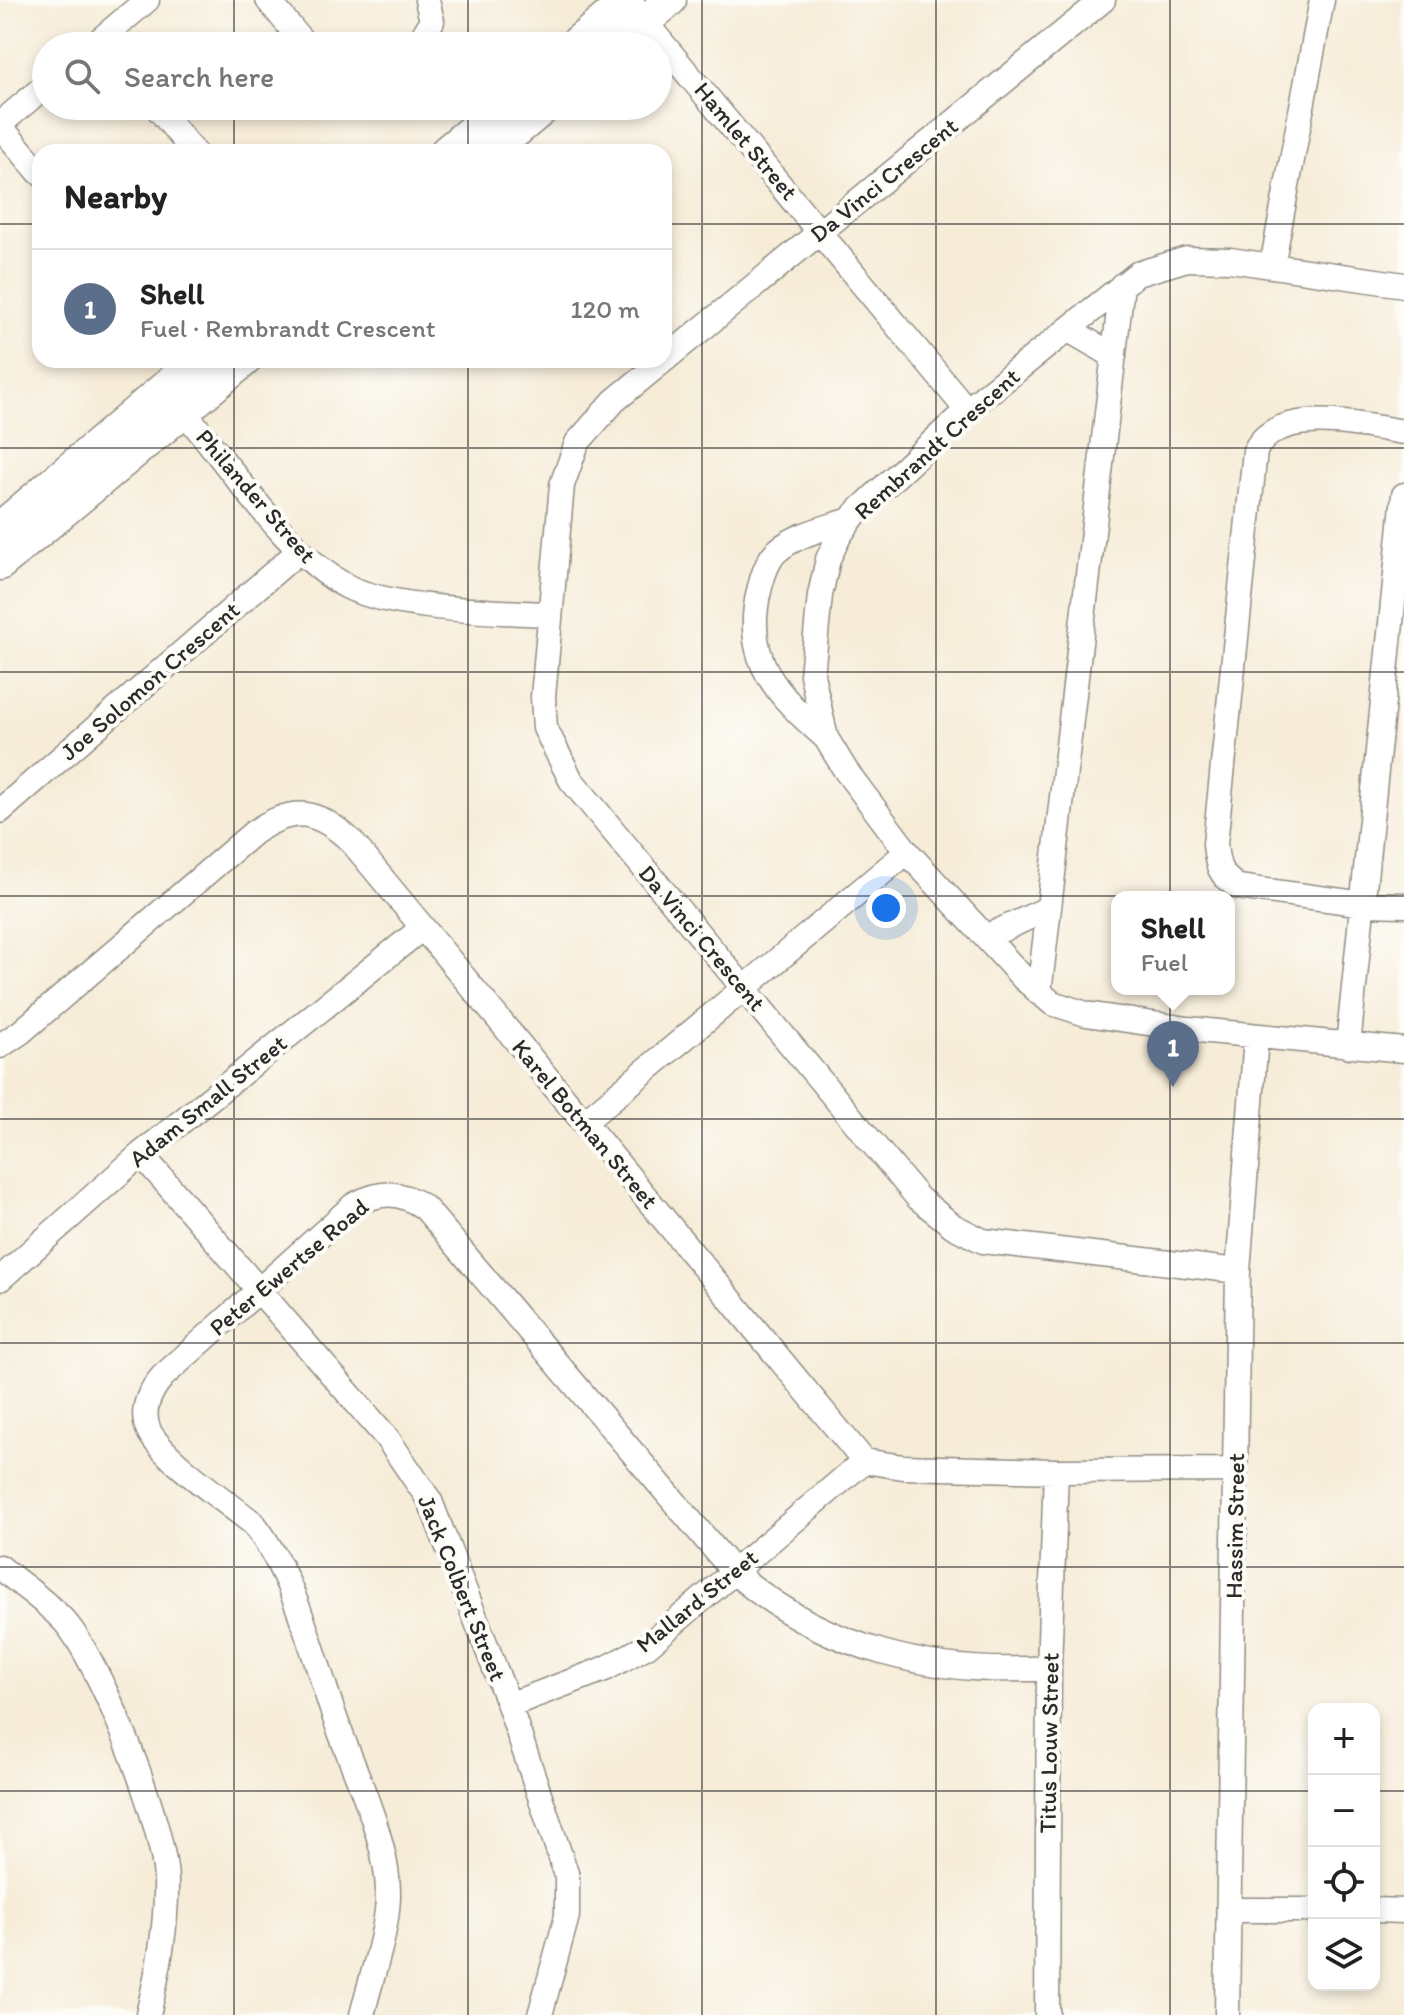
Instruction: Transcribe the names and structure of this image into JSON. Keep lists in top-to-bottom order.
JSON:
{
  "streets": {
    "street": [
      "Hamlet Street",
      "Da Vinci Crescent",
      "Rembrandt Crescent",
      "Philander Street",
      "Joe Solomon Crescent",
      "Adam Small Street",
      "Karel Botman Street",
      "Peter Ewertse Road",
      "Hassim Street",
      "Jack Colbert Street",
      "Mallard Street",
      "Titus Louw Street"
    ]
  },
  "crossings": [
    ["Hamlet Street", "Da Vinci Crescent"],
    ["Hamlet Street", "Rembrandt Crescent"],
    ["Da Vinci Crescent", "Philander Street"],
    ["Da Vinci Crescent", "Hassim Street"],
    ["Rembrandt Crescent", "Hassim Street"],
    ["Philander Street", "Joe Solomon Crescent"],
    ["Adam Small Street", "Karel Botman Street"],
    ["Adam Small Street", "Jack Colbert Street"],
    ["Karel Botman Street", "Mallard Street"],
    ["Peter Ewertse Road", "Jack Colbert Street"],
    ["Peter Ewertse Road", "Mallard Street"],
    ["Peter Ewertse Road", "Titus Louw Street"],
    ["Jack Colbert Street", "Mallard Street"]
  ],
  "page": {
    "search": "Search here",
    "heading": "Nearby",
    "list": [
      {
        "mark": "1",
        "name": "Shell",
        "note": "Fuel · Rembrandt Crescent",
        "value": "120 m"
      }
    ],
    "popup": ["Shell", "Fuel"],
    "pins": "1",
    "map_buttons": ["+", "−"]
  }
}
